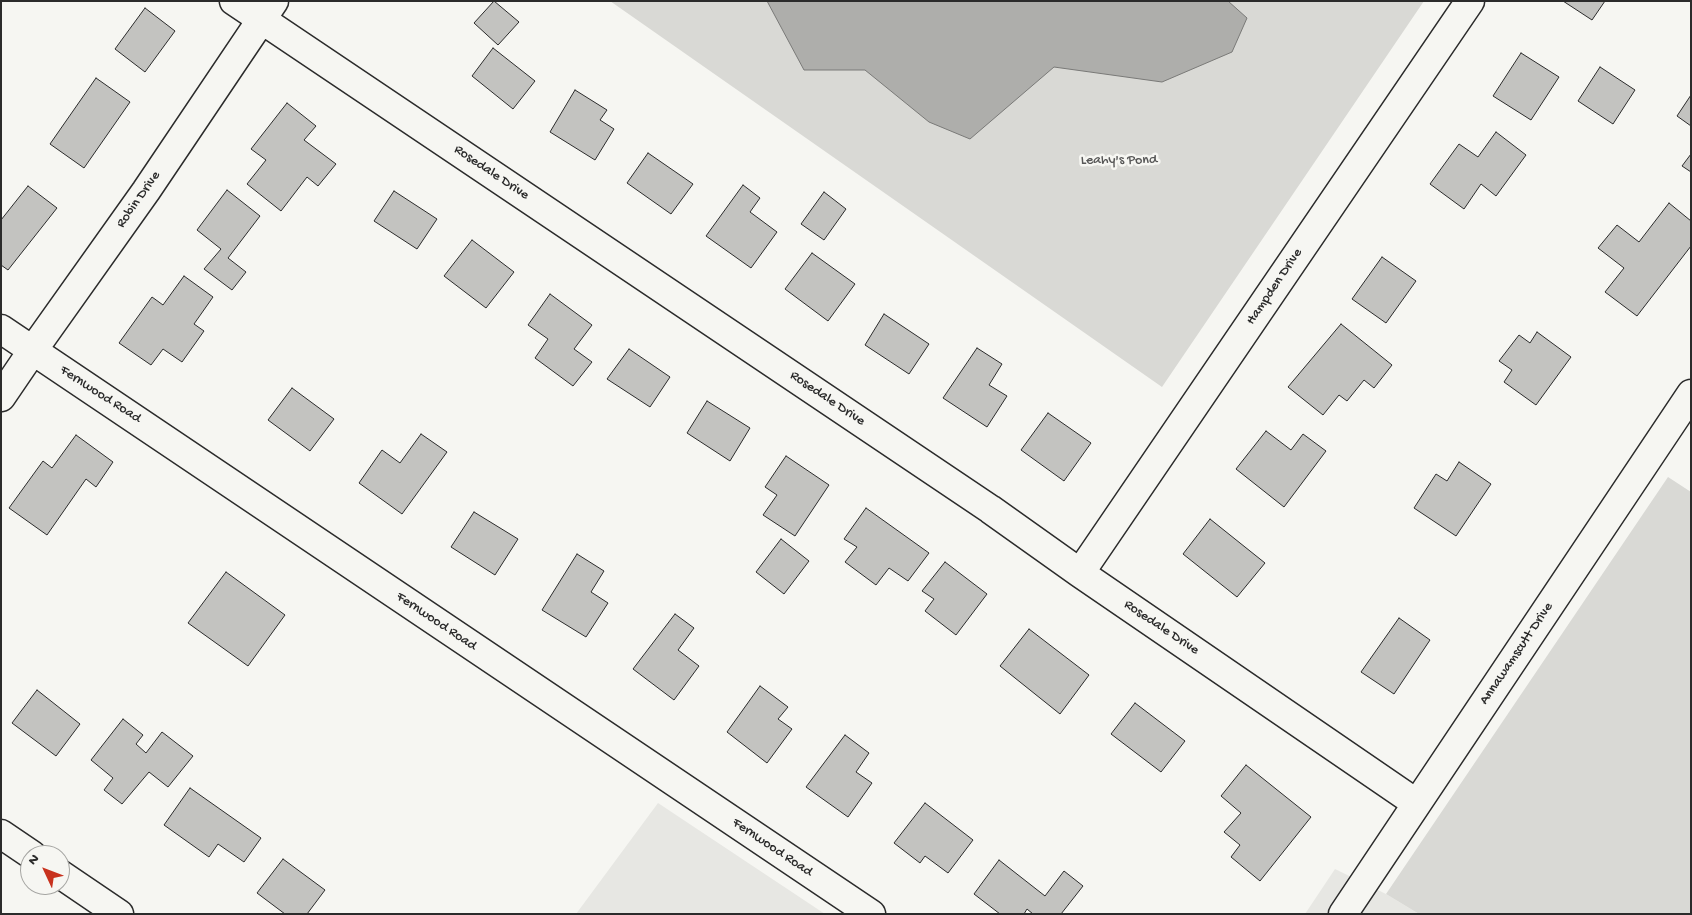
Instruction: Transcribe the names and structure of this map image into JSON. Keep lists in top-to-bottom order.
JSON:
{
  "streets": {
    "street": [
      "Rosedale Drive",
      "Robin Drive",
      "Hampden Drive",
      "Fernwood Road",
      "Annawamscutt Drive"
    ]
  },
  "crossings": [
    ["Rosedale Drive", "Robin Drive"],
    ["Rosedale Drive", "Hampden Drive"],
    ["Rosedale Drive", "Annawamscutt Drive"],
    ["Robin Drive", "Fernwood Road"]
  ],
  "parks": ["Leahy's Pond"],
  "north": "top left"
}
